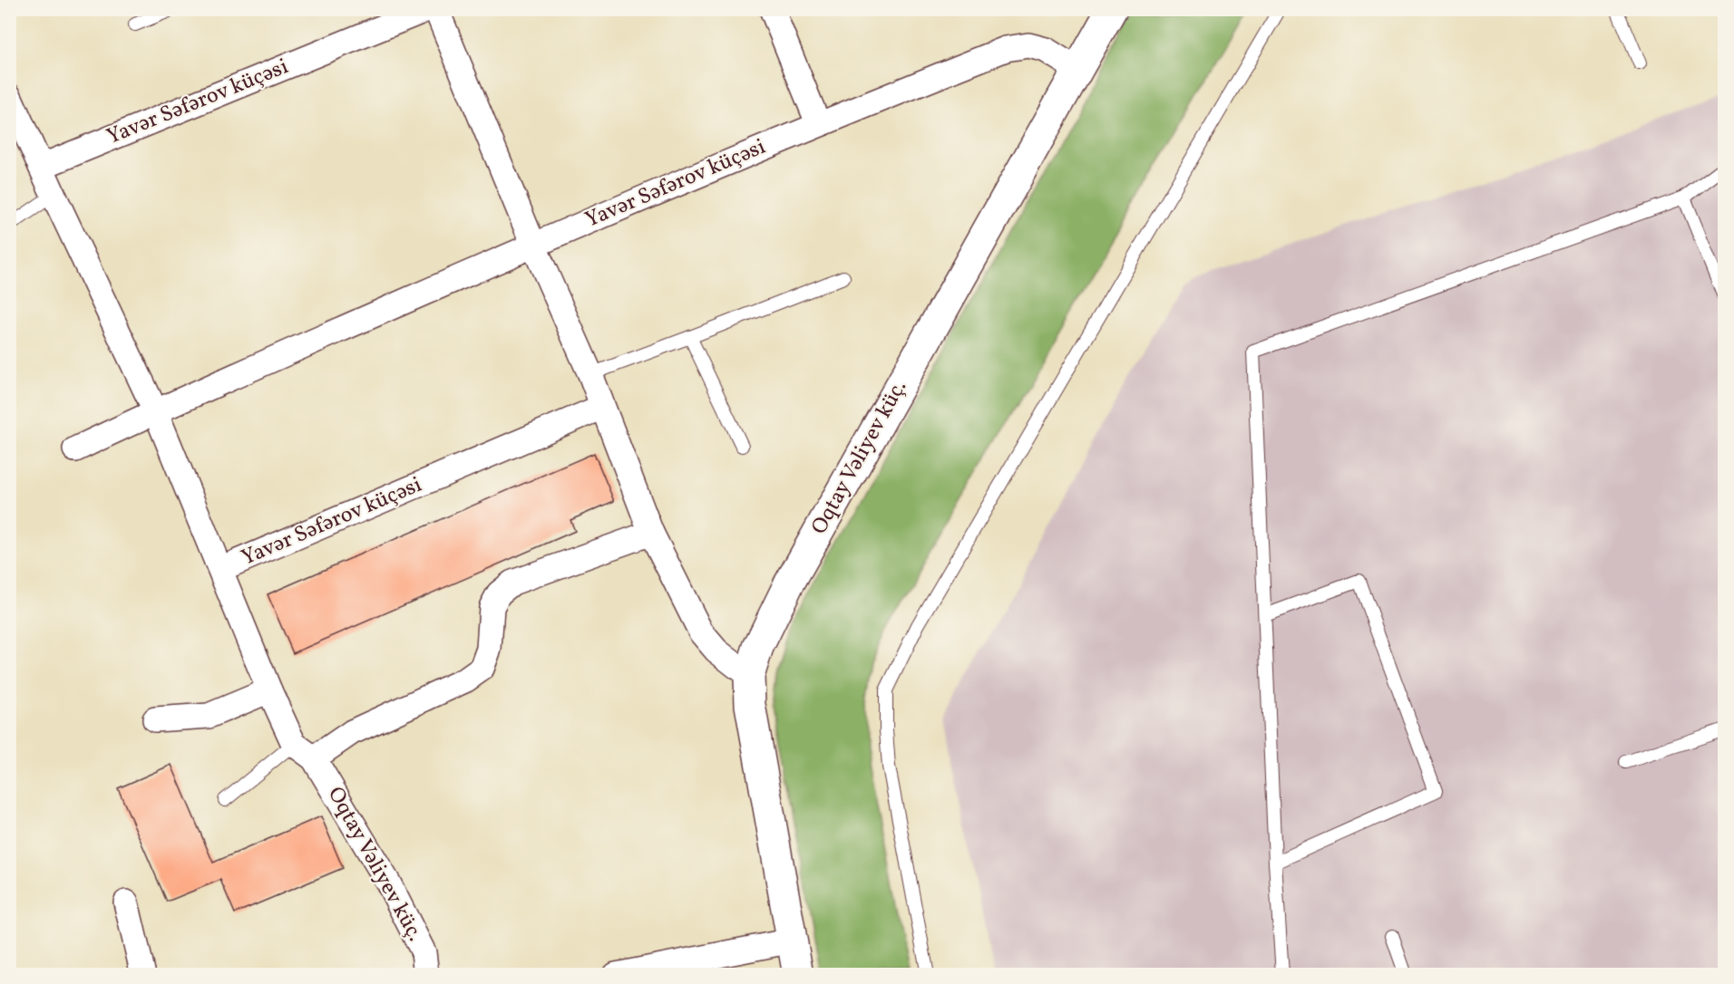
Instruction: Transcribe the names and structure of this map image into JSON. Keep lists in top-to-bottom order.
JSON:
{
  "streets": {
    "street": ["Yavər Səfərov küçəsi", "Oqtay Vəliyev küç."]
  },
  "crossings": [
    ["Yavər Səfərov küçəsi", "Oqtay Vəliyev küç."]
  ]
}
